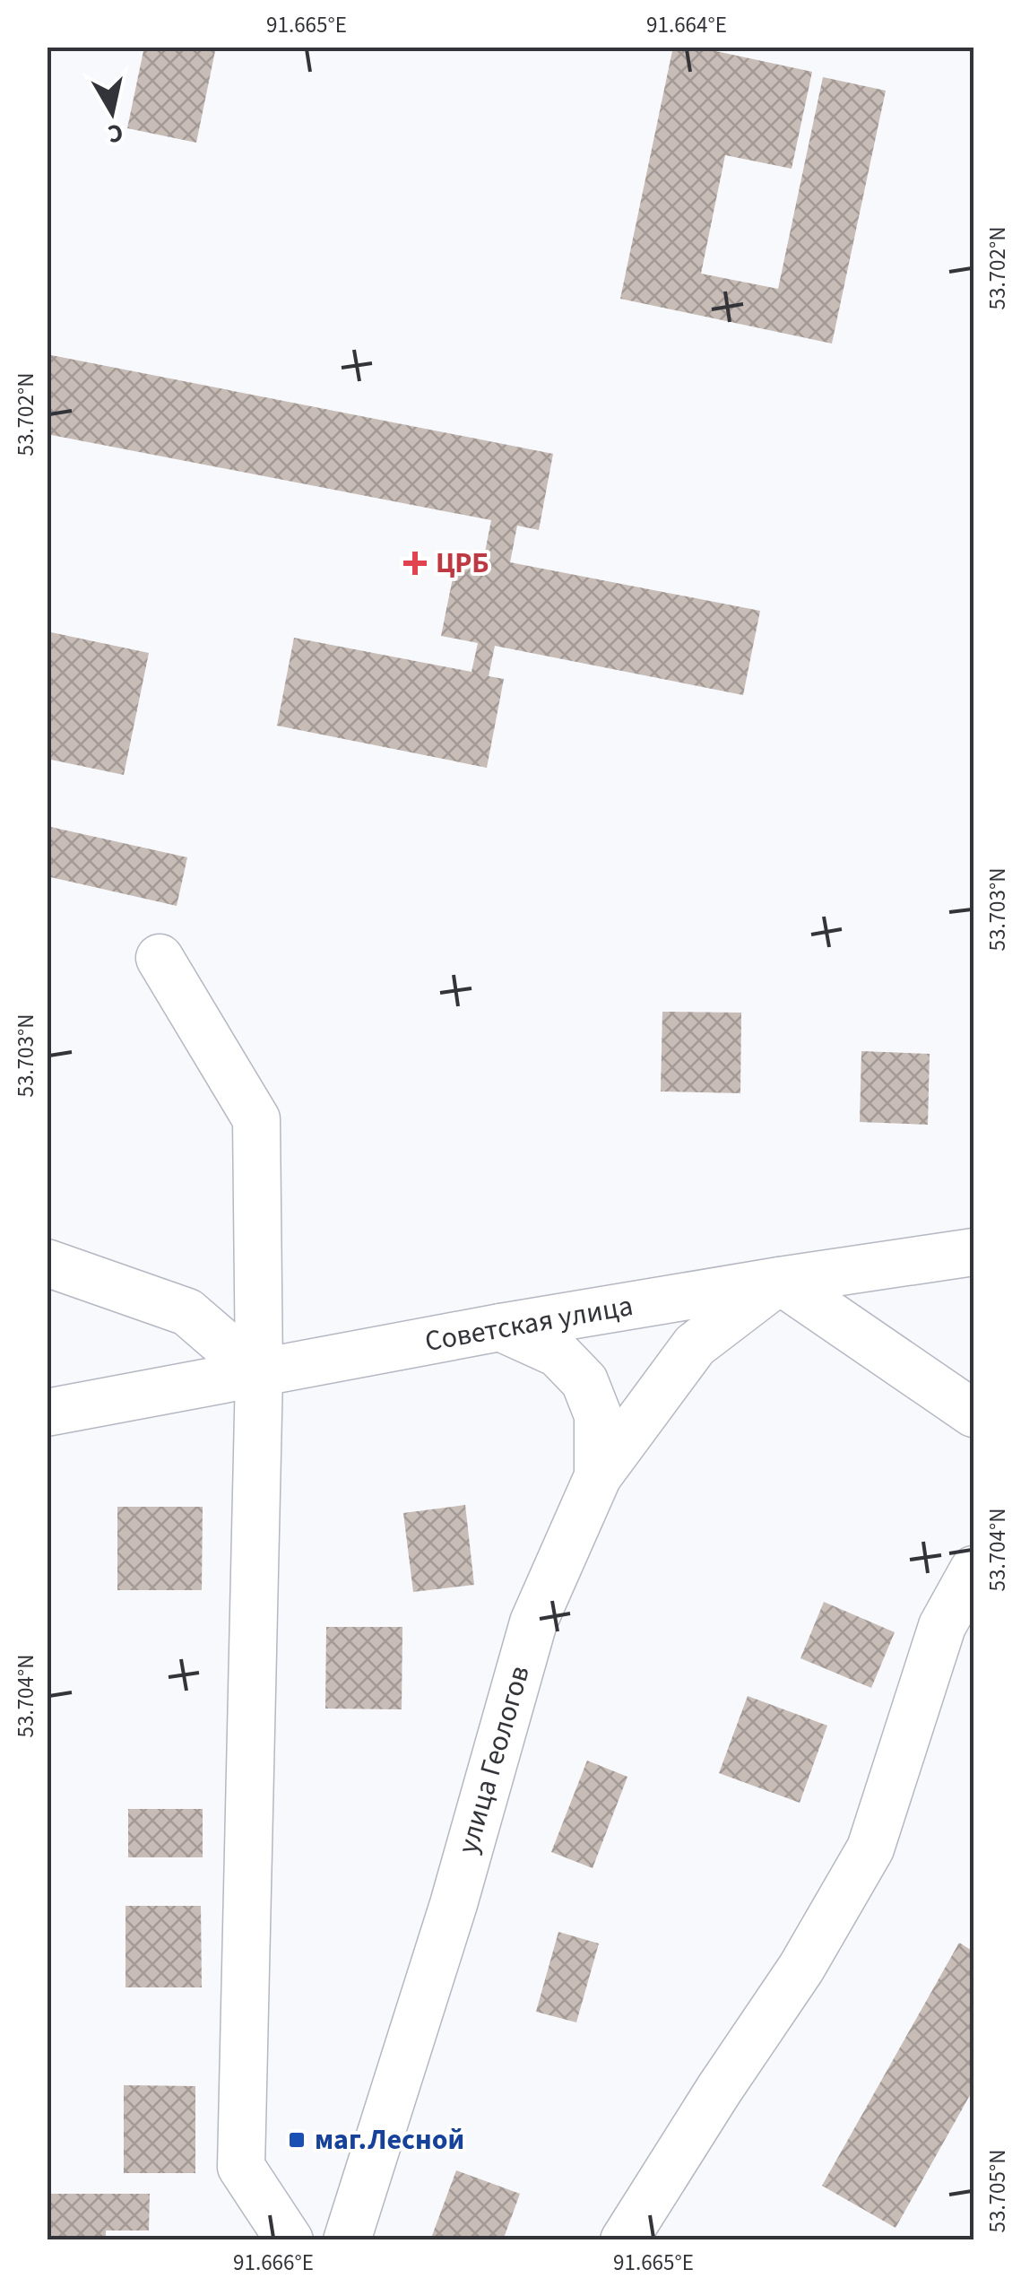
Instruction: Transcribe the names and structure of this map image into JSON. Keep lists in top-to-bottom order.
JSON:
{
  "streets": {
    "street": ["Советская улица", "улица Геологов"]
  },
  "crossings": [
    ["Советская улица", "улица Геологов"]
  ],
  "places": {
    "health": ["ЦРБ"],
    "transit": ["маг.Лесной"]
  },
  "north": "bottom",
  "coordinates": [
    "91.665°E",
    "91.664°E",
    "53.702°N",
    "53.703°N",
    "53.704°N",
    "53.705°N",
    "91.666°E"
  ]
}
